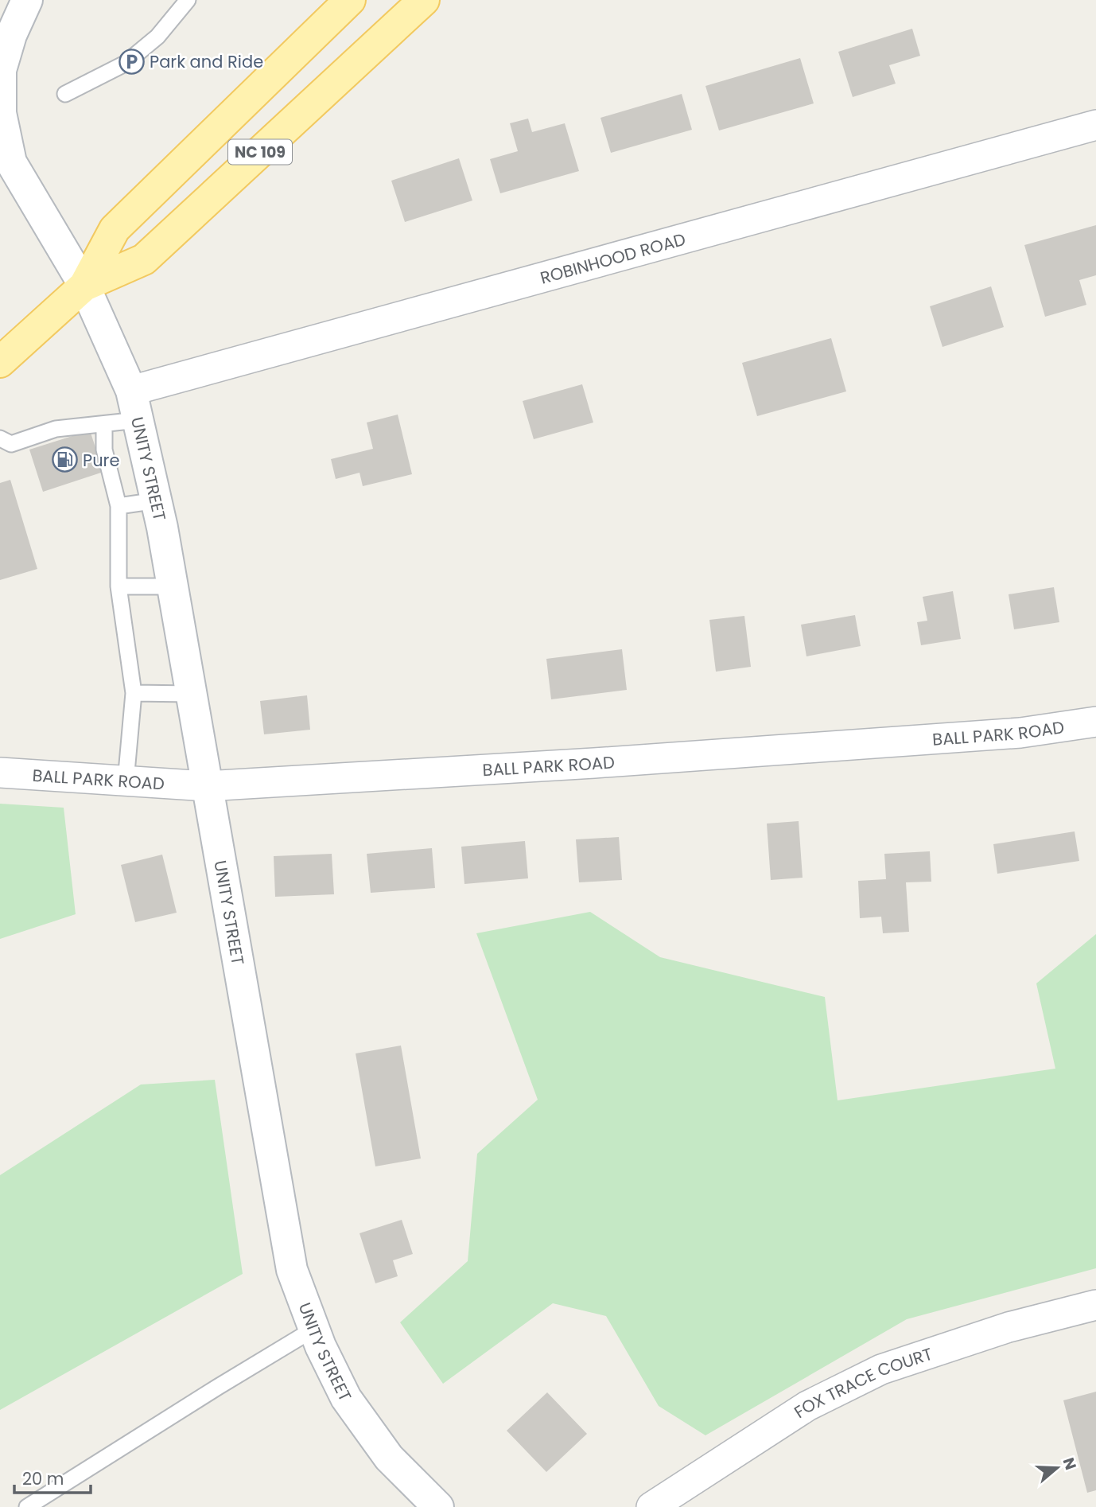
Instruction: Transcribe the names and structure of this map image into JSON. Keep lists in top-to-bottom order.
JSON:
{
  "streets": {
    "main road": ["NC 109"],
    "street": [
      "ROBINHOOD ROAD",
      "UNITY STREET",
      "BALL PARK ROAD",
      "FOX TRACE COURT"
    ]
  },
  "crossings": [
    ["NC 109", "UNITY STREET"],
    ["ROBINHOOD ROAD", "UNITY STREET"],
    ["UNITY STREET", "BALL PARK ROAD"]
  ],
  "places": {
    "parking": ["Park and Ride"],
    "fuel station": ["Pure"]
  },
  "scale_bar": "20 m",
  "north": "right"
}
